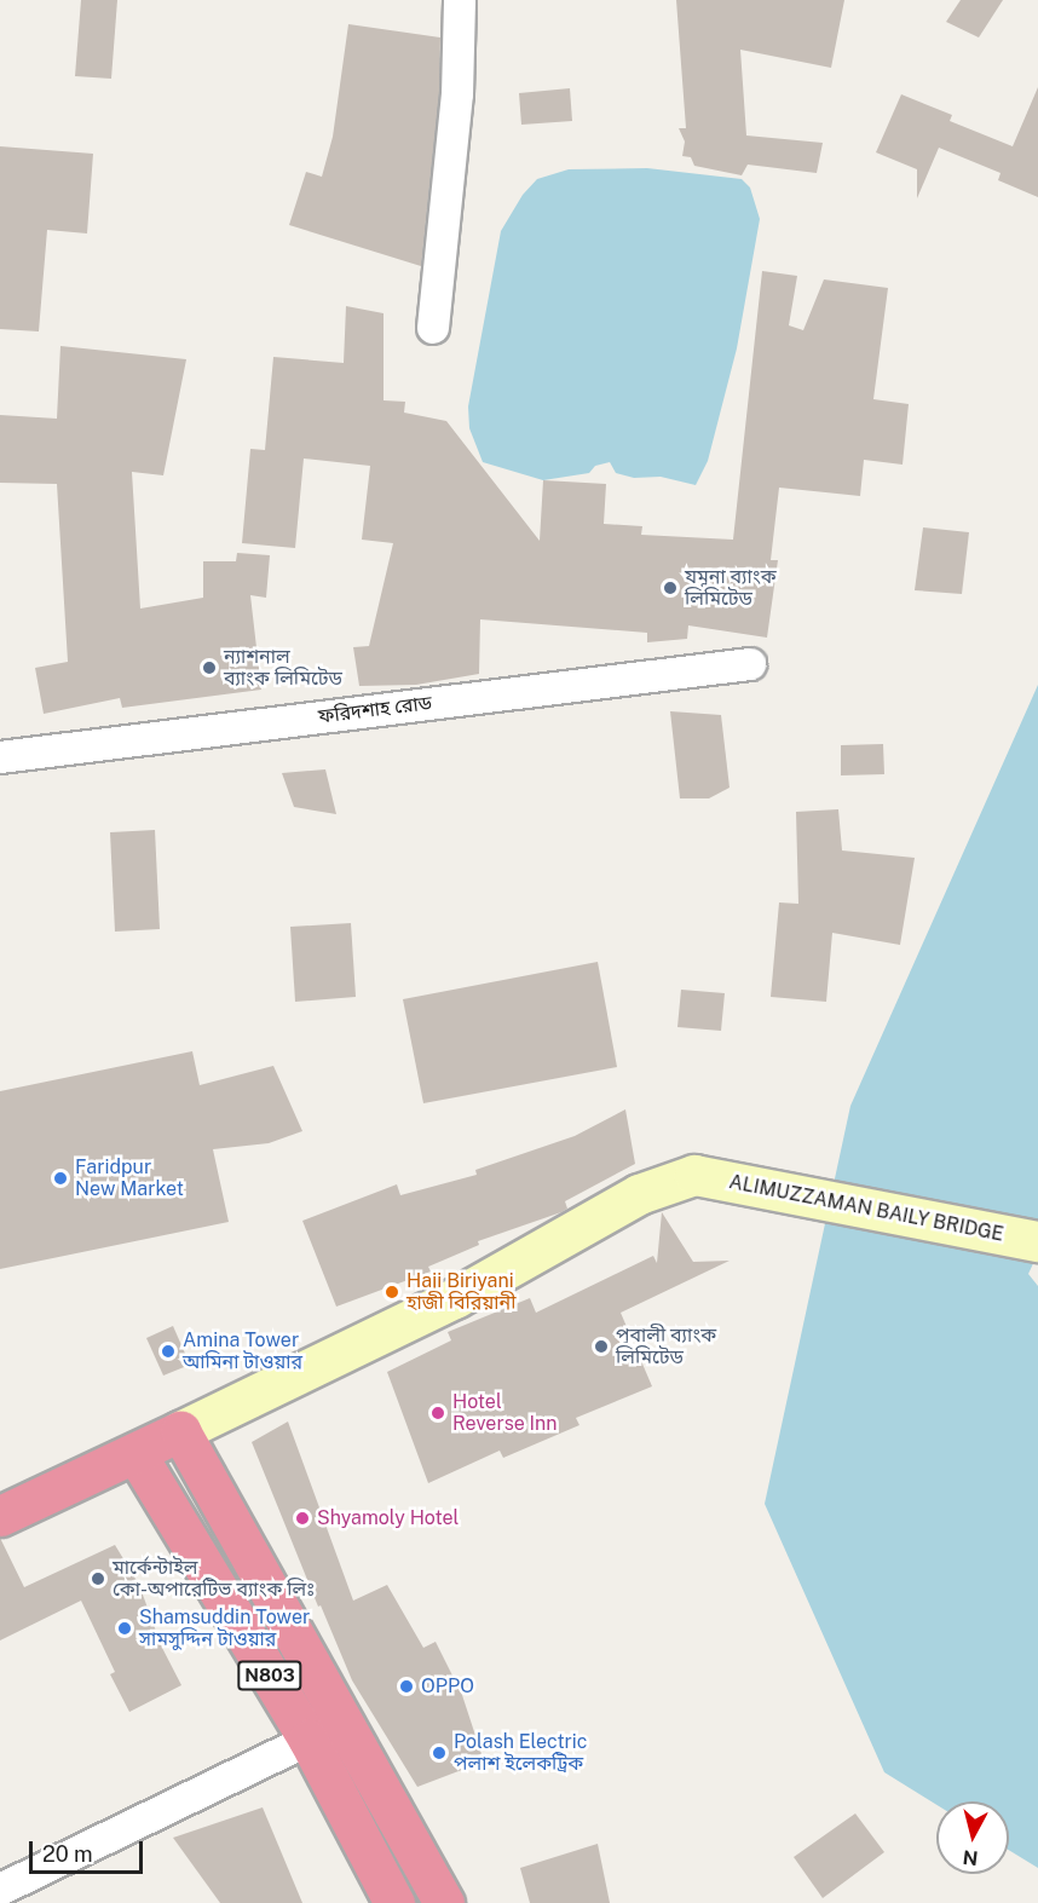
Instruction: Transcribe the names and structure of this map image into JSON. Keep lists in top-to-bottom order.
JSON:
{
  "streets": {
    "highway": ["N803"],
    "main road": ["ALIMUZZAMAN BAILY BRIDGE"],
    "street": ["ফরিদশাহ রোড"]
  },
  "crossings": [
    ["ALIMUZZAMAN BAILY BRIDGE", "N803"]
  ],
  "places": [
    "যমুনা ব্যাংক লিমিটেড",
    "ন্যাশনাল ব্যাংক লিমিটেড",
    "Faridpur New Market",
    "Haji Biriyani হাজী বিরিয়ানী",
    "পূবালী ব্যাংক লিমিটেড",
    "Amina Tower আমিনা টাওয়ার",
    "Hotel Reverse Inn",
    "Shyamoly Hotel",
    "মার্কেন্টাইল কো-অপারেটিভ ব্যাংক লিঃ",
    "Shamsuddin Tower সামসুদ্দিন টাওয়ার",
    "OPPO",
    "Polash Electric পলাশ ইলেকট্রিক"
  ],
  "scale_bar": "20 m",
  "north": "bottom"
}
